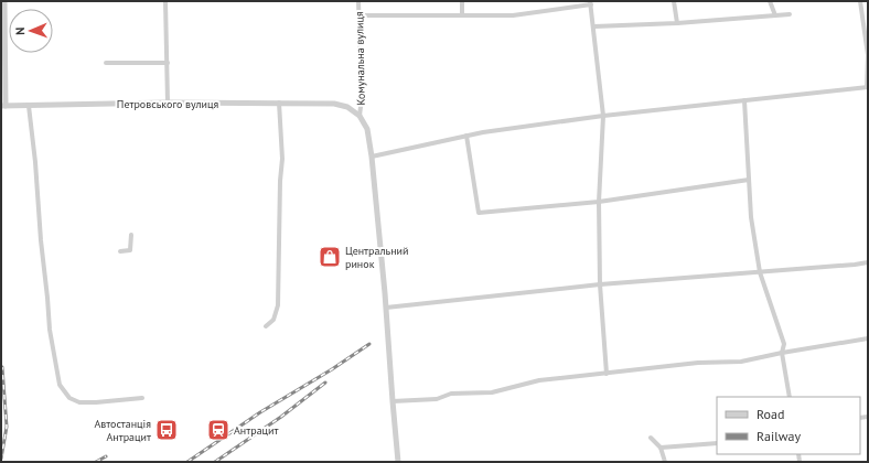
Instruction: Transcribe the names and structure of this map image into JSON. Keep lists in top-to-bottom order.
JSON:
{
  "streets": {
    "street": ["Комунальна вулиця", "Петровського вулиця"]
  },
  "crossings": [
    ["Комунальна вулиця", "Петровського вулиця"]
  ],
  "places": {
    "shop": ["Центральний ринок"],
    "bus stop": ["Автостанція Антрацит"],
    "station": ["Антрацит"]
  },
  "legend": ["Road", "Railway"],
  "north": "left"
}
